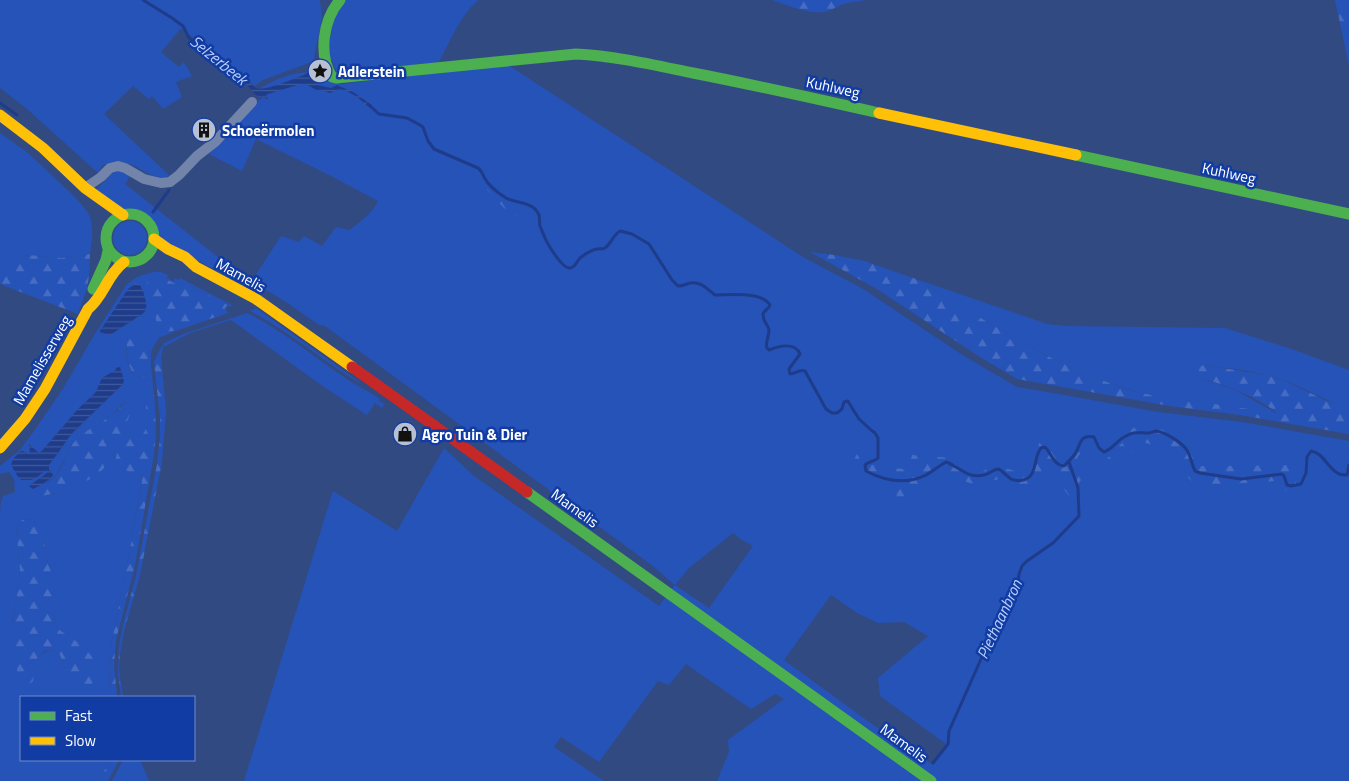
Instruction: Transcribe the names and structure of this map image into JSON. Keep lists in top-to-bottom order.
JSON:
{
  "streets": {
    "street": ["Kuhlweg", "Mamelis", "Mamelisserweg"]
  },
  "water": ["Selzerbeek", "Piethaanbron"],
  "places": {
    "place": ["Adlerstein"],
    "building": ["Schoeërmolen"],
    "shop": ["Agro Tuin & Dier"]
  },
  "legend": ["Fast", "Slow"]
}
